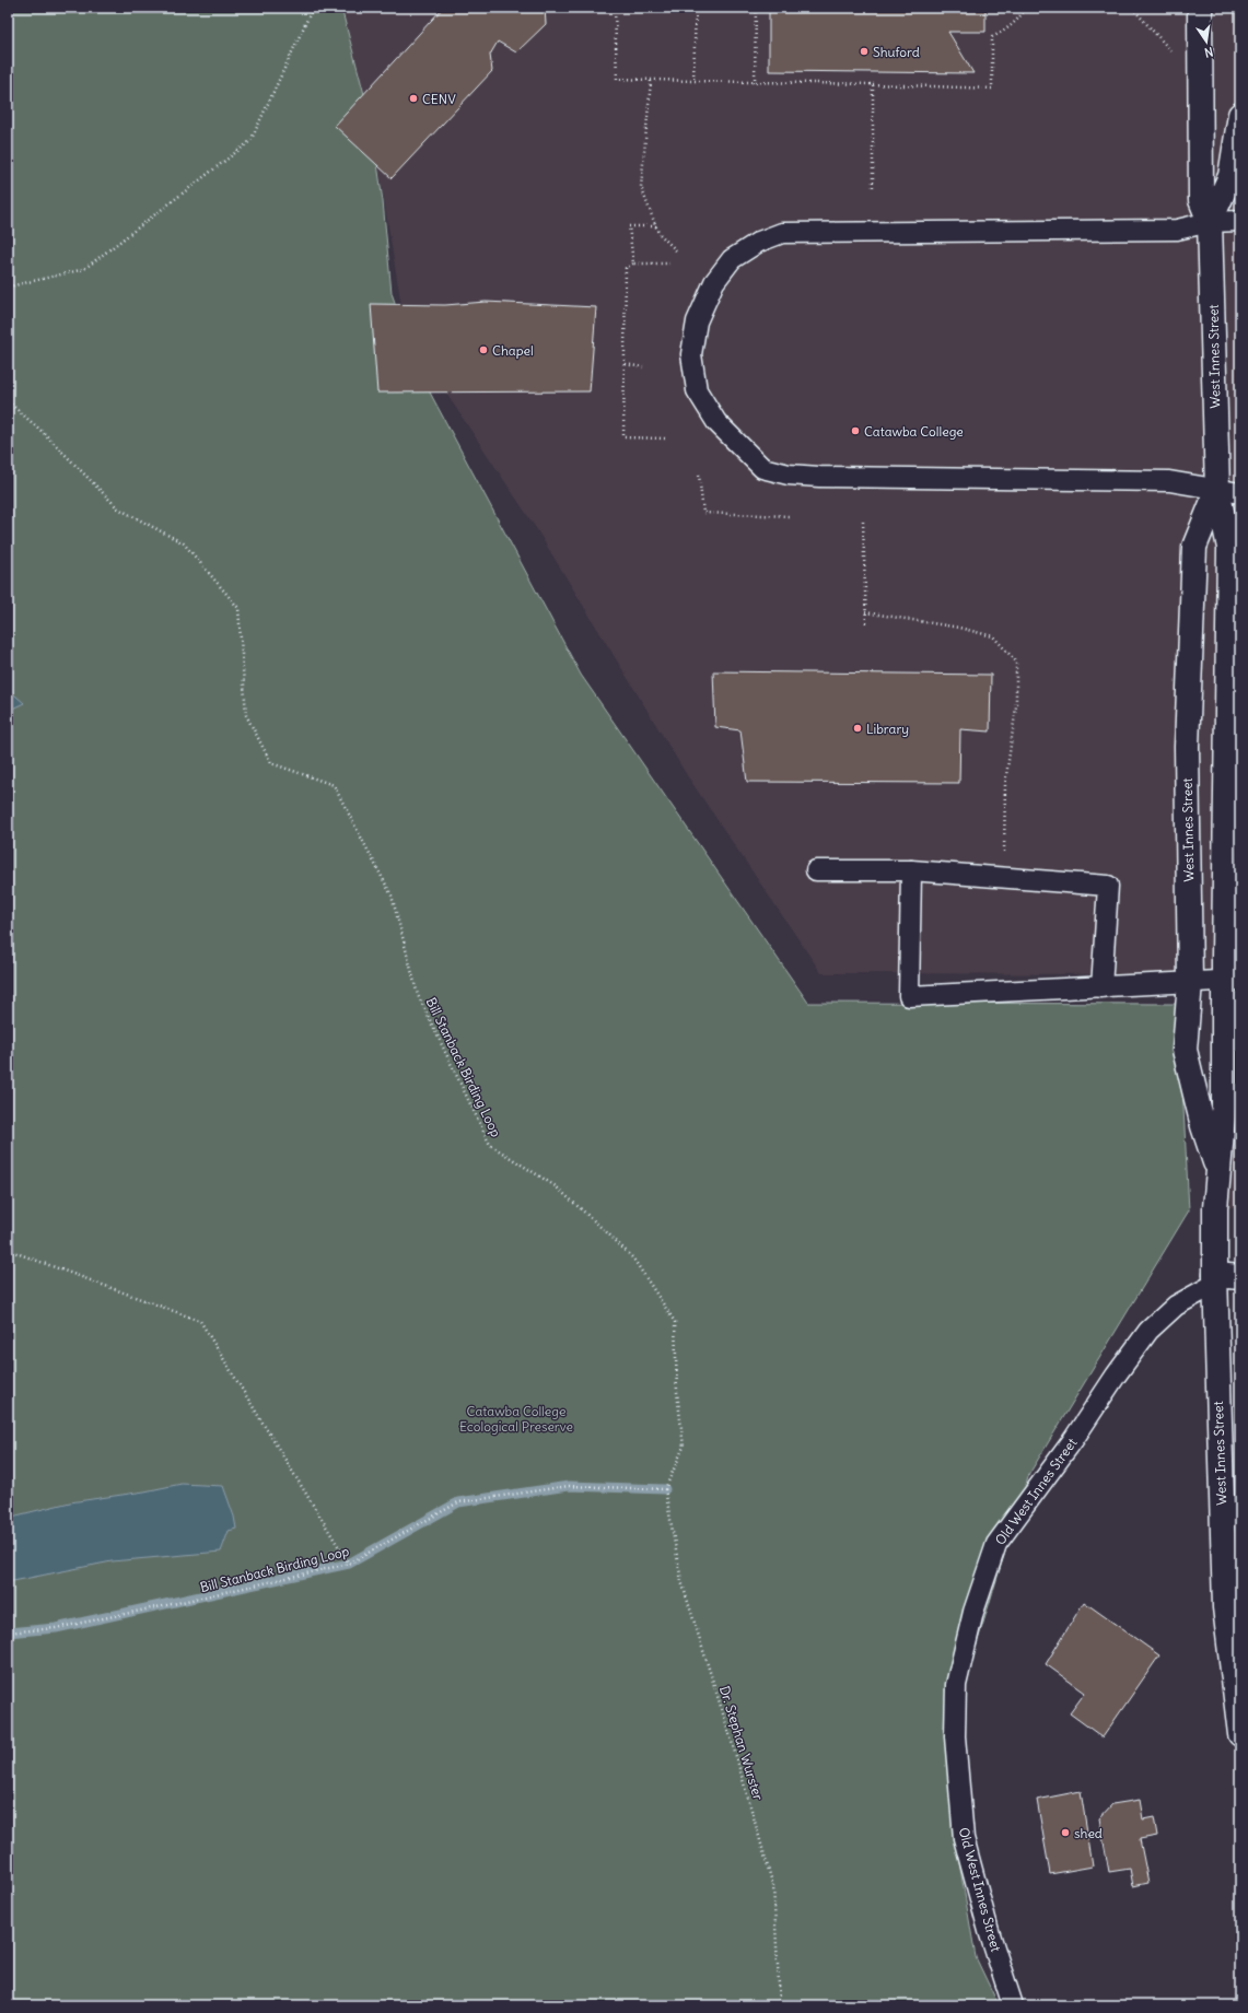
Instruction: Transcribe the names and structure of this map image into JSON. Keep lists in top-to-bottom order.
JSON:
{
  "streets": {
    "main road": ["West Innes Street"],
    "lane": ["Old West Innes Street"],
    "path": ["Bill Stanback Birding Loop", "Dr. Stephan Wurster"]
  },
  "crossings": [
    ["West Innes Street", "Old West Innes Street"],
    ["Bill Stanback Birding Loop", "Dr. Stephan Wurster"]
  ],
  "parks": ["Catawba College Ecological Preserve"],
  "places": [
    "Shuford",
    "CENV",
    "Chapel",
    "Catawba College",
    "Library",
    "shed"
  ],
  "north": "bottom"
}
